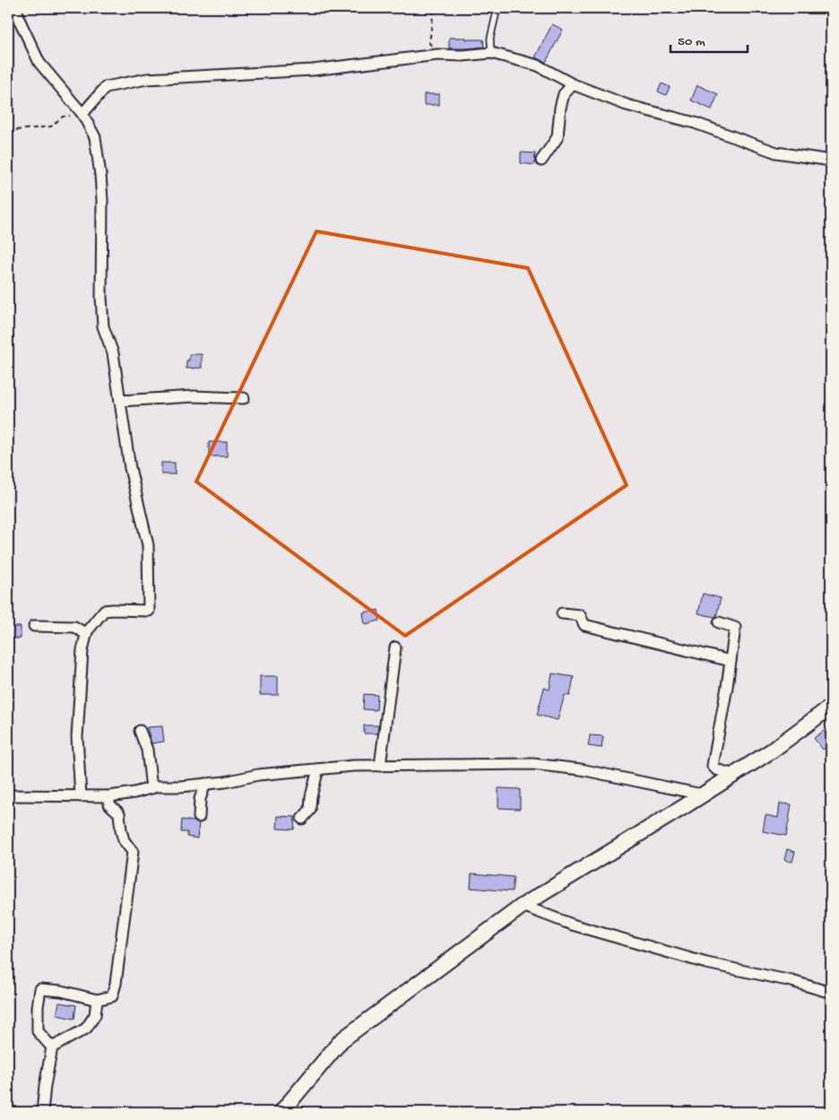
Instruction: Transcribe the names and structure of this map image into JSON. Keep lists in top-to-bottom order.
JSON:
{
  "scale_bar": "50 m"
}
